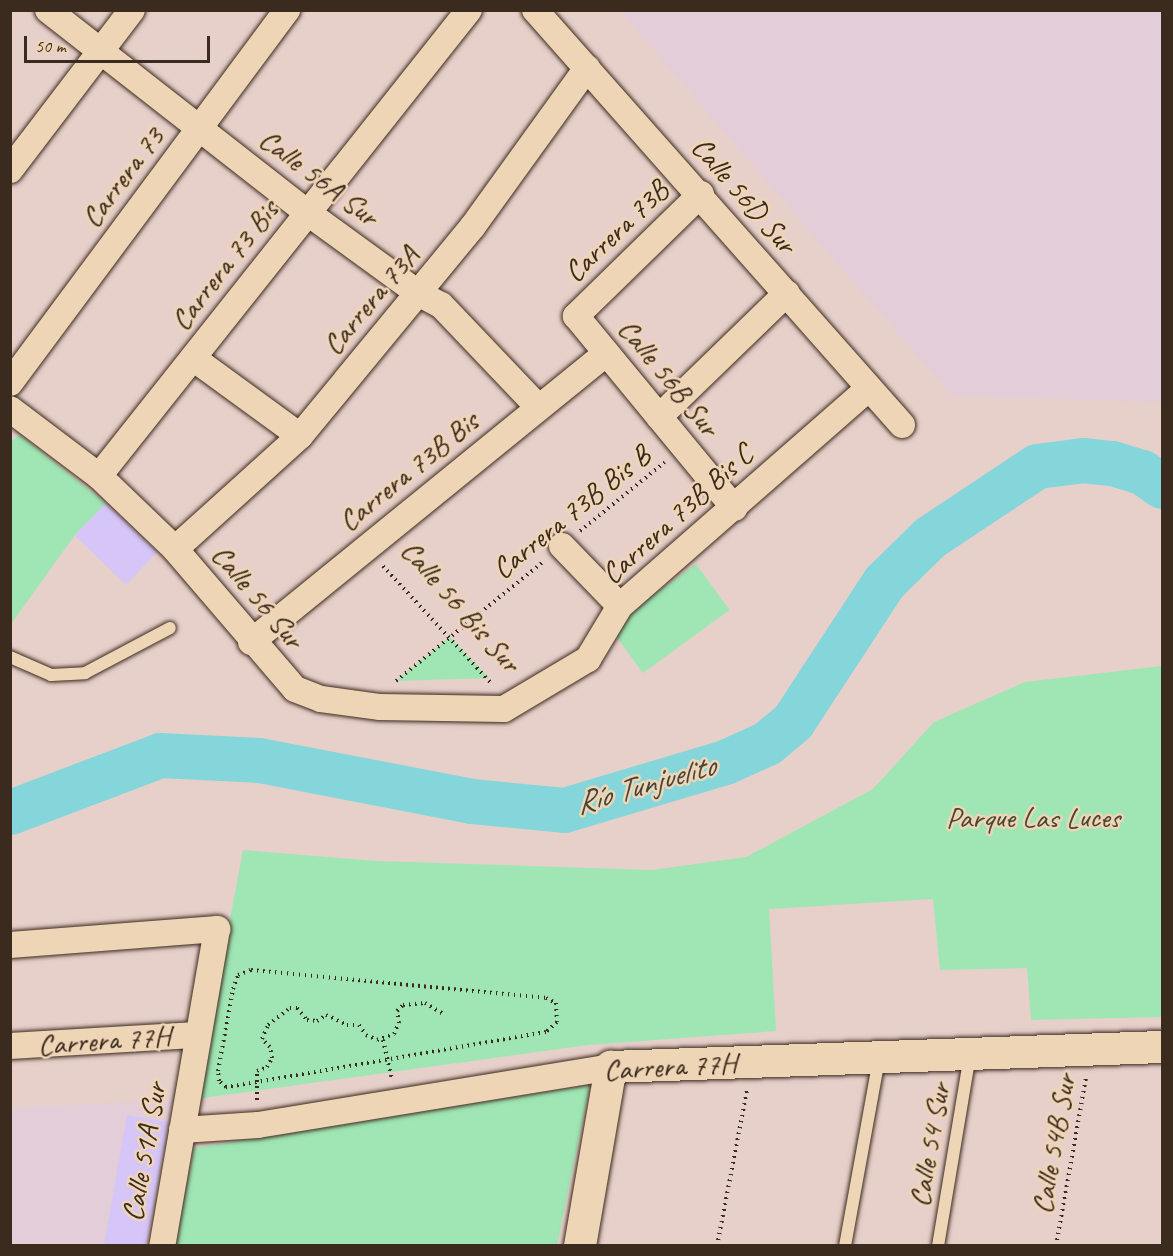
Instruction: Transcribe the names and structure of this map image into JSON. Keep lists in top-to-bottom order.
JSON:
{
  "streets": {
    "street": [
      "Carrera 73",
      "Calle 56A Sur",
      "Calle 56D Sur",
      "Carrera 73B",
      "Carrera 73 Bis",
      "Carrera 73A",
      "Calle 56B Sur",
      "Carrera 73B Bis",
      "Carrera 73B Bis C",
      "Calle 56 Sur",
      "Carrera 77H",
      "Calle 51A Sur"
    ],
    "lane": ["Calle 54 Sur"],
    "path": ["Carrera 73B Bis B", "Calle 56 Bis Sur", "Calle 54B Sur"]
  },
  "crossings": [
    ["Carrera 73", "Calle 56A Sur"],
    ["Calle 56A Sur", "Carrera 73 Bis"],
    ["Calle 56A Sur", "Carrera 73A"],
    ["Calle 56A Sur", "Carrera 73B Bis"],
    ["Calle 56D Sur", "Carrera 73B"],
    ["Calle 56D Sur", "Carrera 73A"],
    ["Calle 56D Sur", "Carrera 73B Bis C"],
    ["Carrera 73B", "Calle 56B Sur"],
    ["Carrera 73 Bis", "Calle 56 Sur"],
    ["Carrera 73A", "Calle 56 Sur"],
    ["Calle 56B Sur", "Carrera 73B Bis"],
    ["Calle 56B Sur", "Carrera 73B Bis B"],
    ["Calle 56B Sur", "Carrera 73B Bis C"],
    ["Carrera 73B Bis", "Calle 56 Sur"],
    ["Carrera 73B Bis", "Calle 56 Bis Sur"],
    ["Carrera 73B Bis B", "Calle 56 Sur"],
    ["Carrera 73B Bis B", "Calle 56 Bis Sur"],
    ["Carrera 73B Bis C", "Calle 56 Sur"],
    ["Carrera 73B Bis C", "Calle 56 Bis Sur"],
    ["Calle 56 Sur", "Calle 56 Bis Sur"],
    ["Carrera 77H", "Calle 54B Sur"],
    ["Carrera 77H", "Calle 54 Sur"],
    ["Carrera 77H", "Calle 51A Sur"]
  ],
  "water": ["Río Tunjuelito"],
  "parks": ["Parque Las Luces"],
  "scale_bar": "50 m"
}
